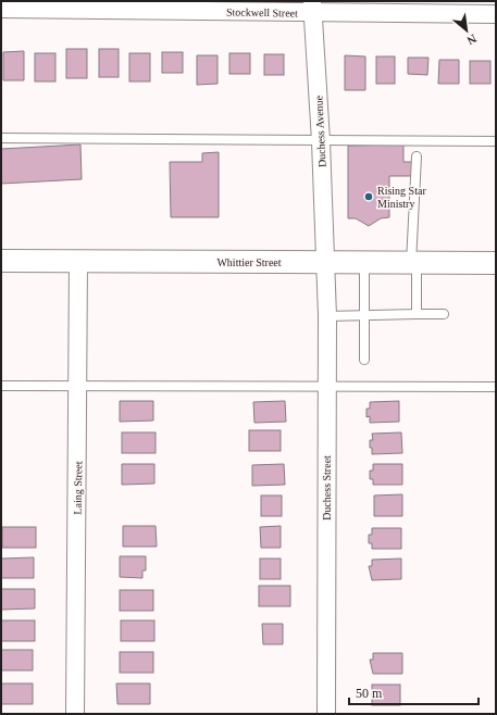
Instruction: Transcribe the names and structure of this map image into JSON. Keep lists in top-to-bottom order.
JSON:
{
  "streets": {
    "street": [
      "Stockwell Street",
      "Duchess Avenue",
      "Whittier Street",
      "Laing Street",
      "Duchess Street"
    ]
  },
  "crossings": [
    ["Stockwell Street", "Duchess Avenue"],
    ["Duchess Avenue", "Whittier Street"],
    ["Duchess Avenue", "Duchess Street"],
    ["Whittier Street", "Laing Street"],
    ["Whittier Street", "Duchess Street"]
  ],
  "places": ["Rising Star Ministry"],
  "scale_bar": "50 m",
  "north": "bottom right"
}
